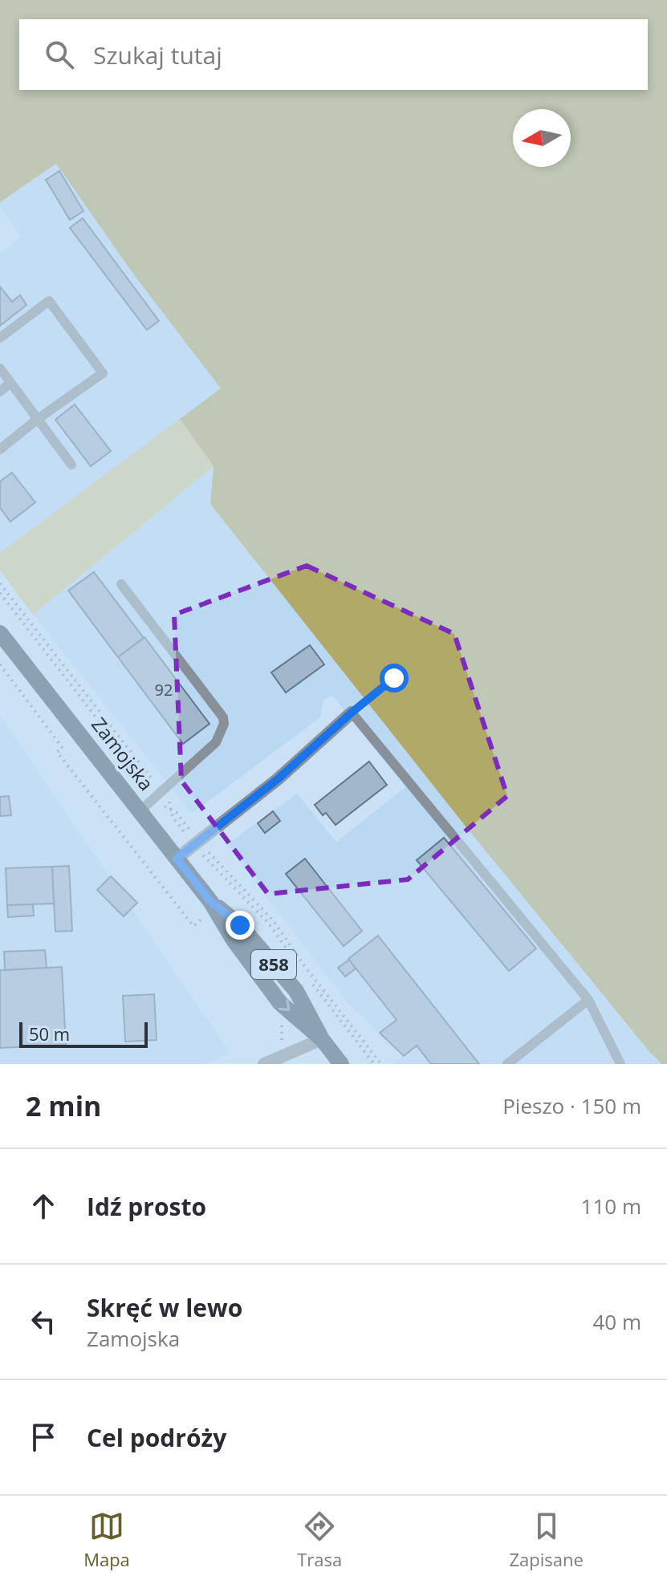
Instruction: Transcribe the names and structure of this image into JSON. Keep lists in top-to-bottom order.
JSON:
{
  "streets": {
    "main road": ["Zamojska", "858"]
  },
  "house_numbers": ["92"],
  "scale_bar": "50 m",
  "north": "left",
  "page": {
    "search": "Szukaj tutaj",
    "scale": "50 m",
    "heading": ["2 min", "Pieszo · 150 m"],
    "list": [
      ["Idź prosto", "110 m"],
      ["Skręć w lewo", "Zamojska", "40 m"],
      "Cel podróży"
    ],
    "nav": ["Mapa", "Trasa", "Zapisane"]
  }
}
